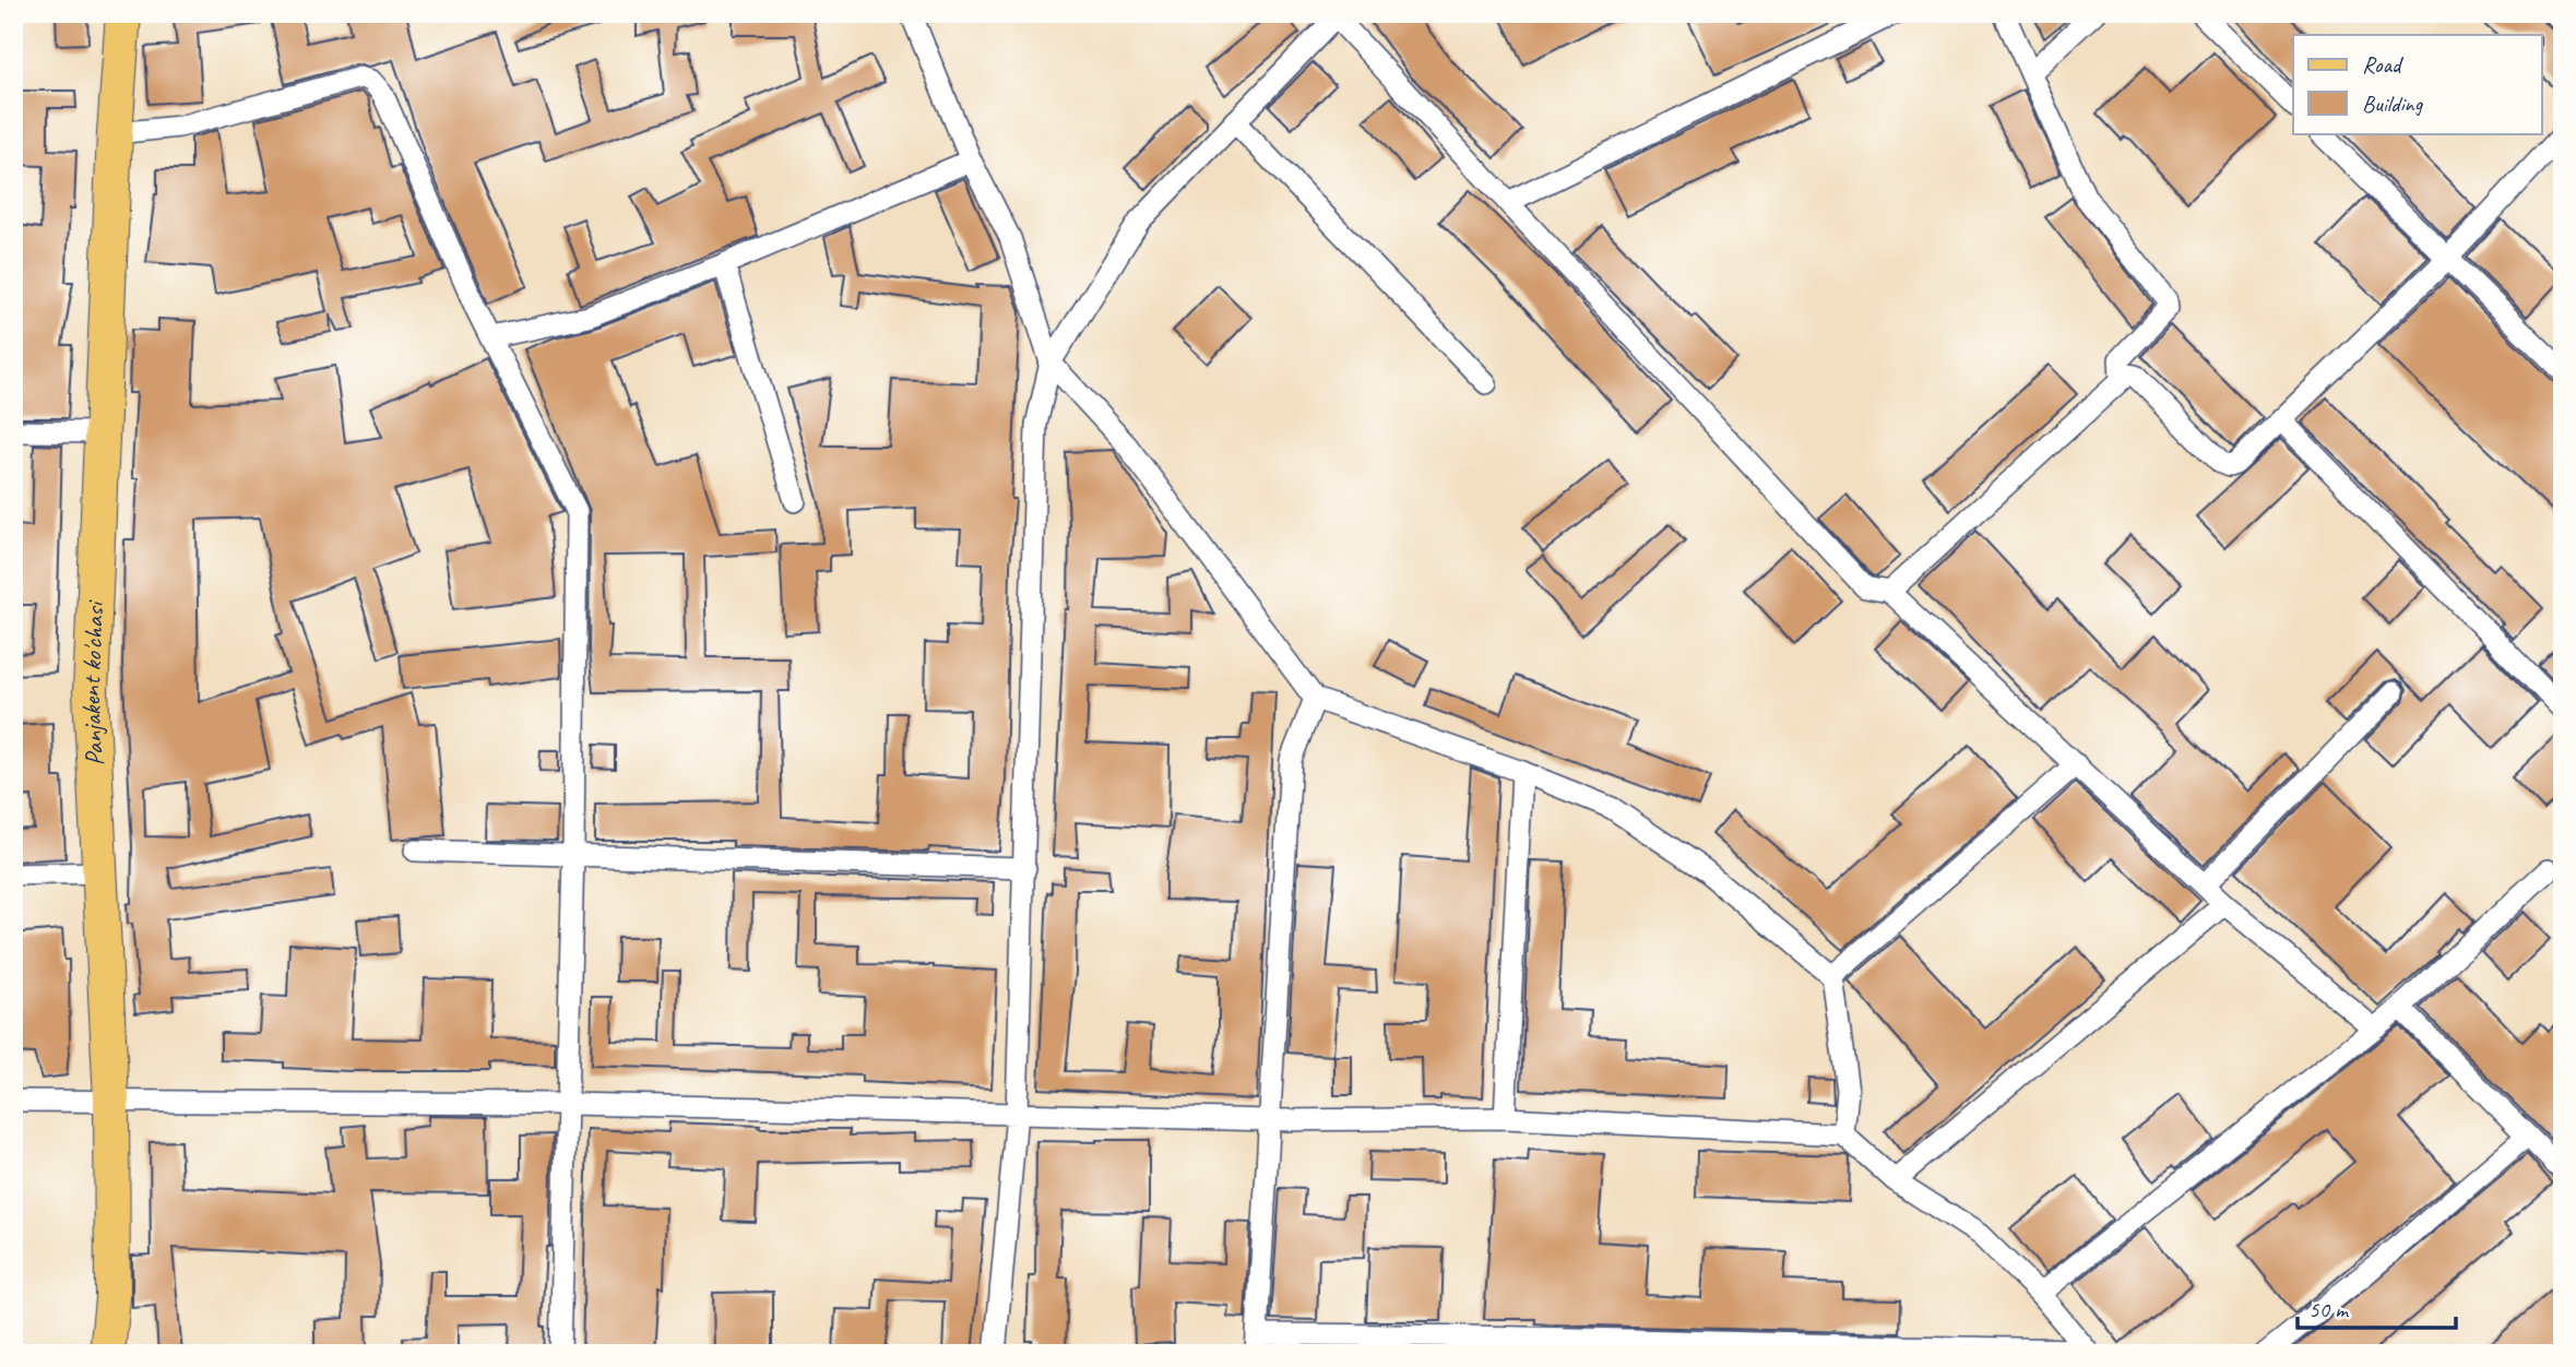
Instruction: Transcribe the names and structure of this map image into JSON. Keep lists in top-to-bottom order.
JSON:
{
  "streets": {
    "main road": ["Panjakent ko'chasi"]
  },
  "legend": ["Road", "Building"],
  "scale_bar": "50 m"
}
